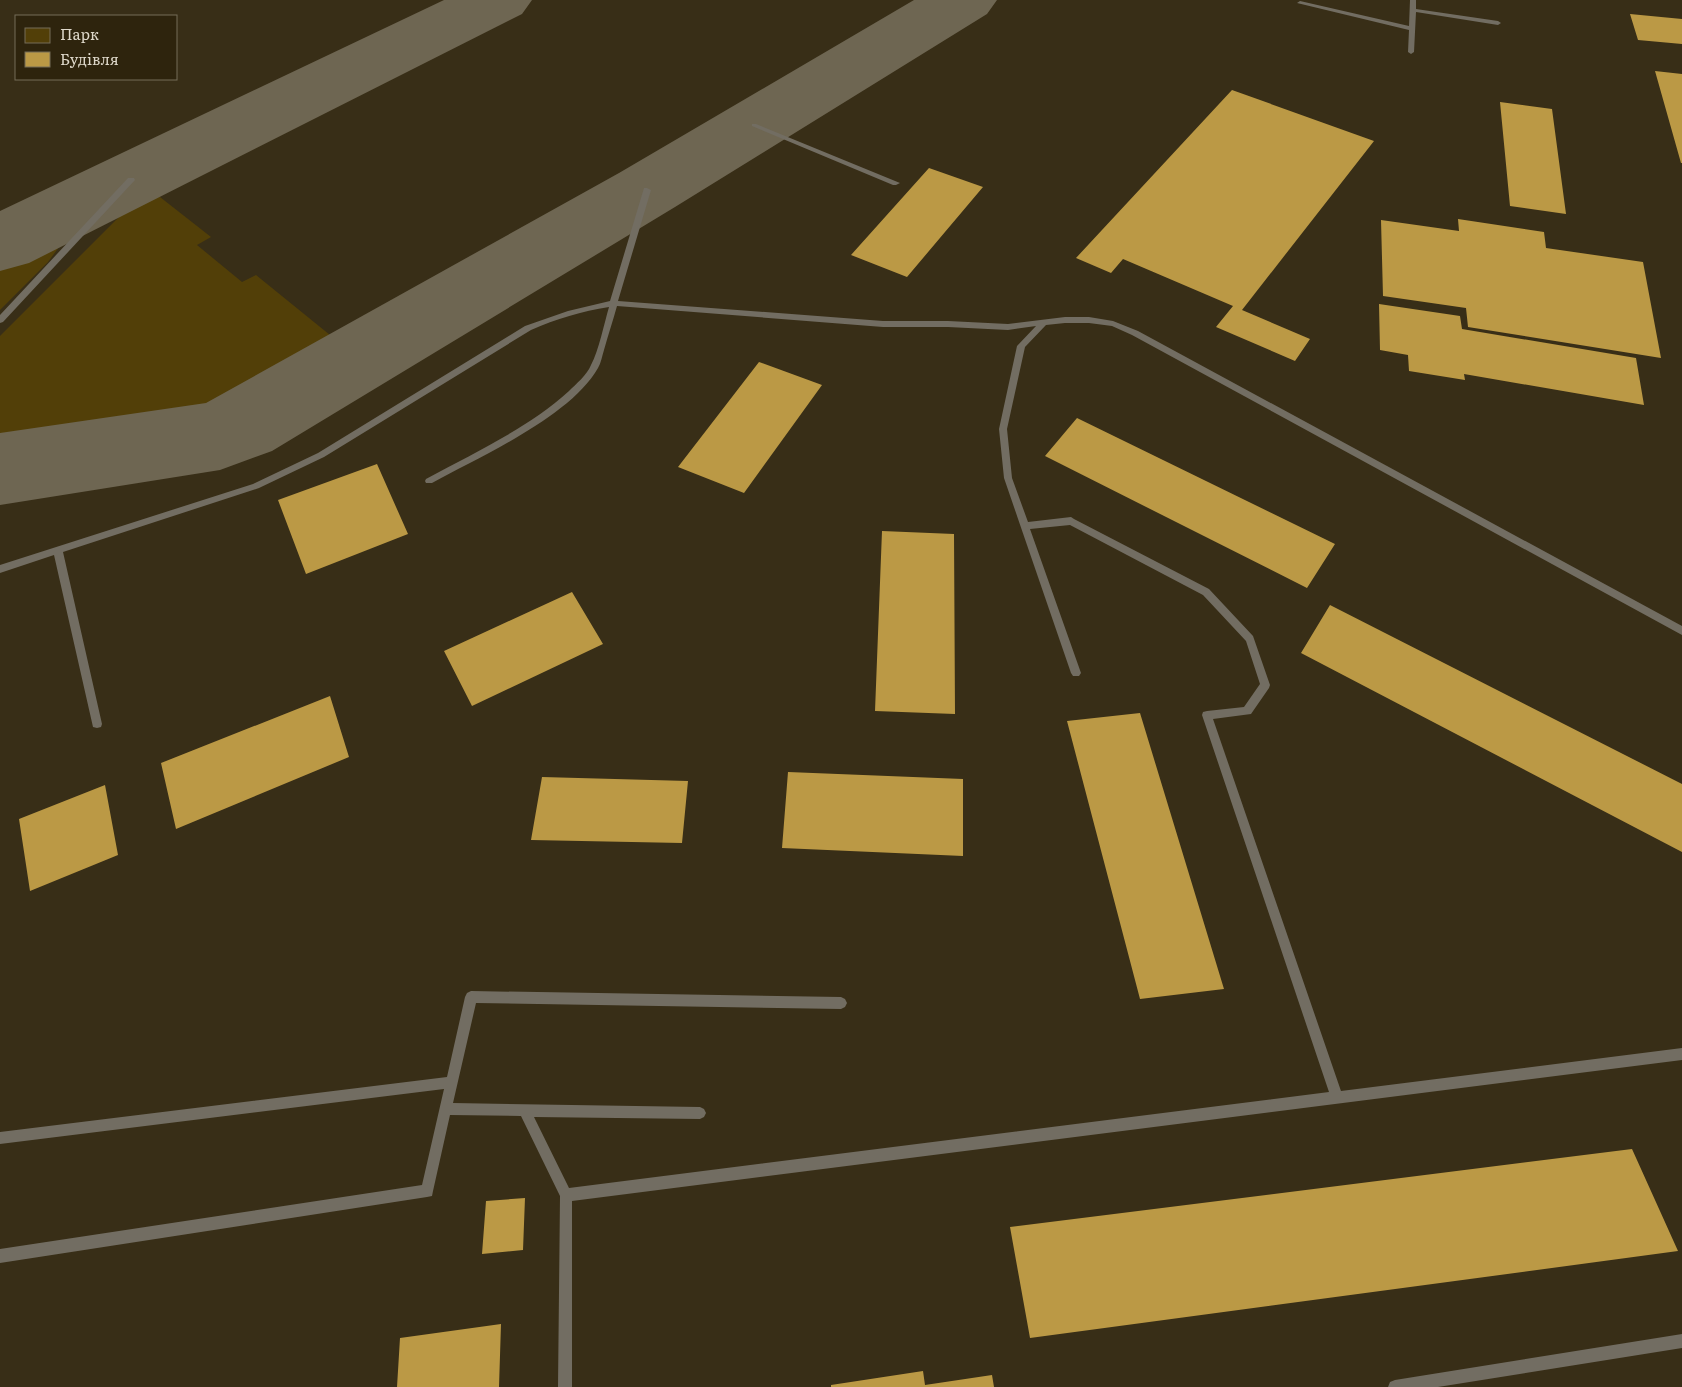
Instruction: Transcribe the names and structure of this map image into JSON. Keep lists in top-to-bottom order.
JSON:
{
  "legend": ["Парк", "Будівля"]
}
